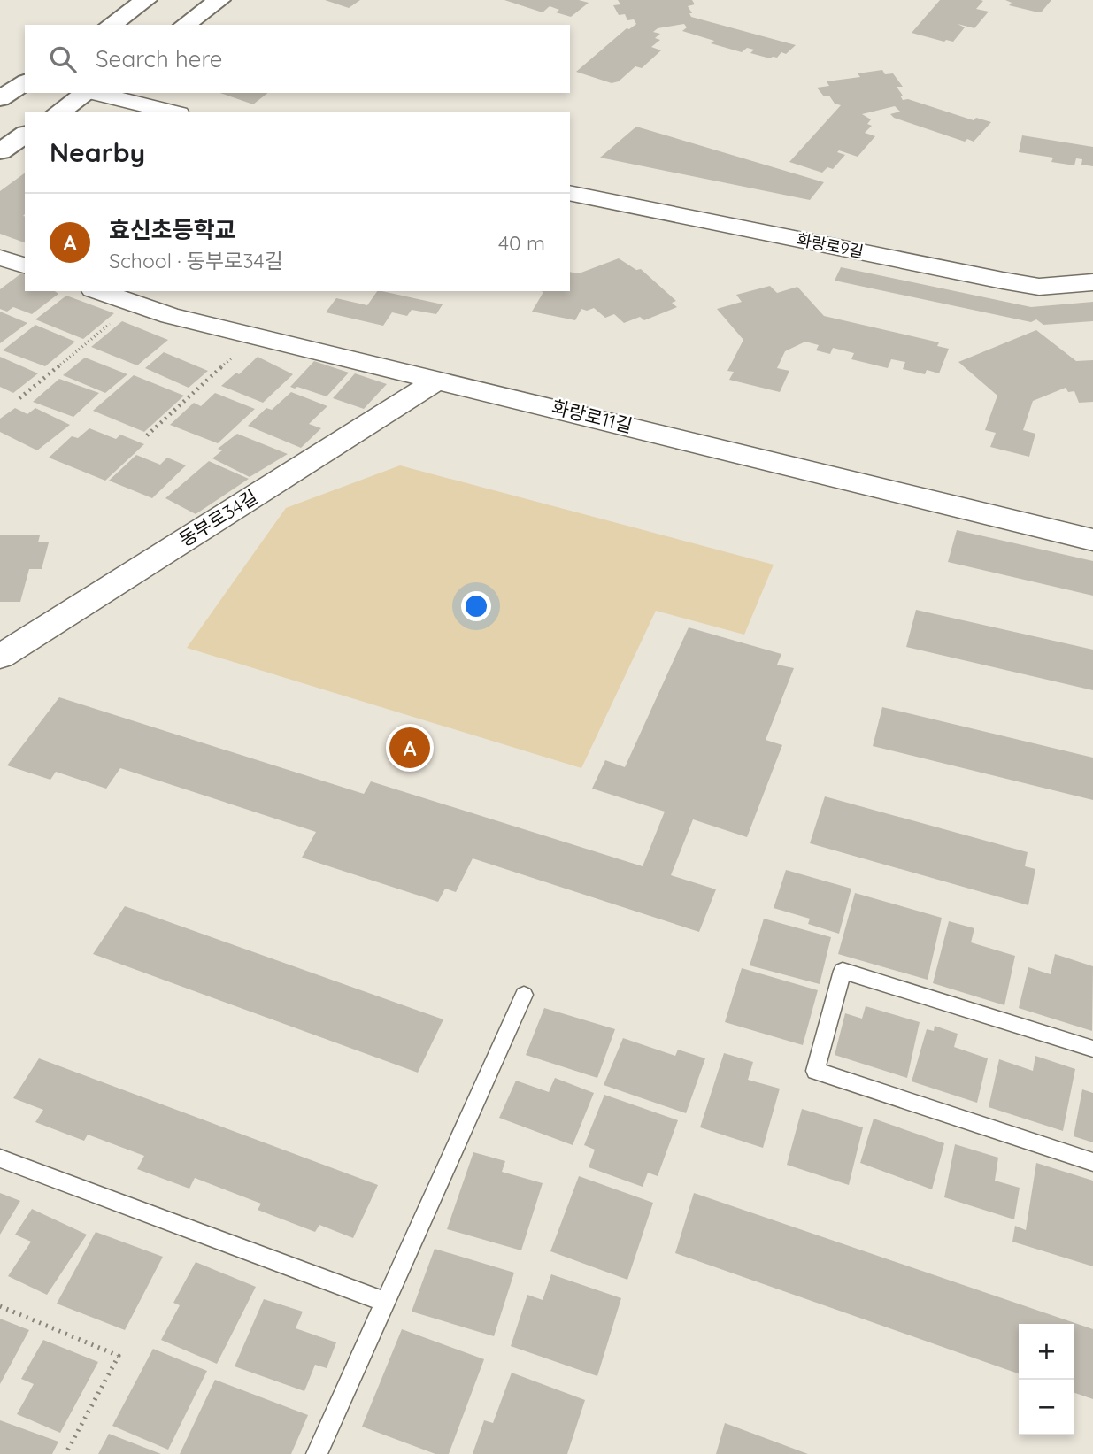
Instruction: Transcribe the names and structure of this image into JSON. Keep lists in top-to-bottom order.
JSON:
{
  "streets": {
    "street": ["화랑로9길", "화랑로11길", "동부로34길"]
  },
  "crossings": [
    ["화랑로11길", "동부로34길"]
  ],
  "page": {
    "search": "Search here",
    "heading": "Nearby",
    "list": [
      {
        "mark": "A",
        "name": "효신초등학교",
        "note": "School · 동부로34길",
        "value": "40 m"
      }
    ],
    "pins": "A",
    "map_buttons": ["+", "−"]
  }
}
